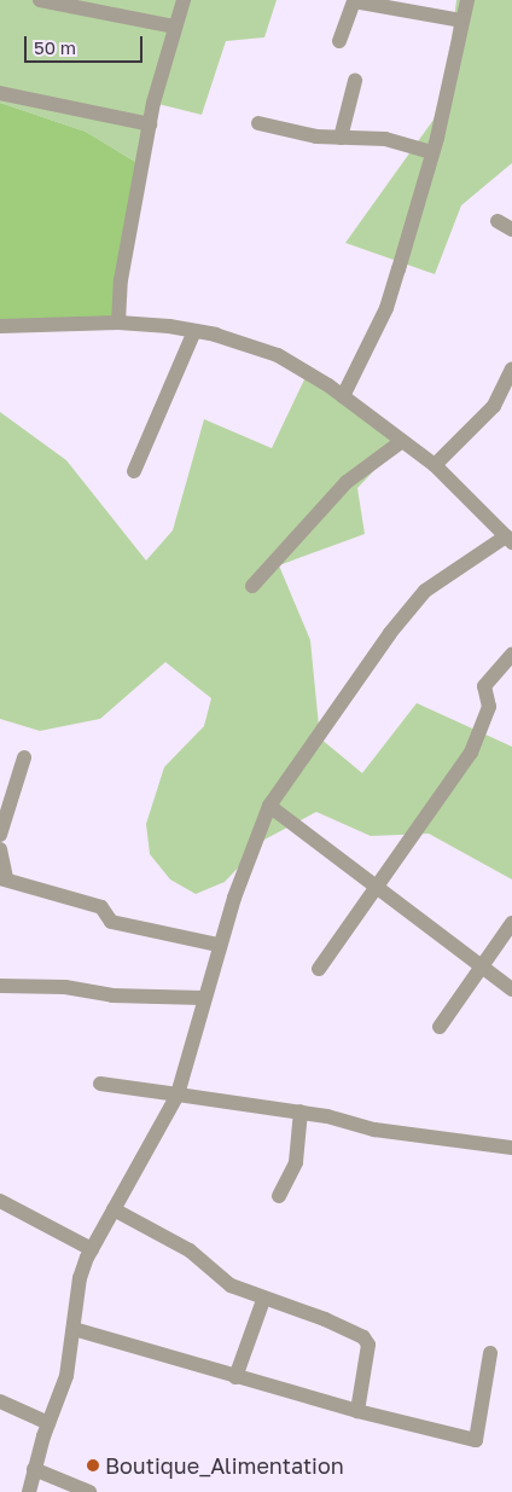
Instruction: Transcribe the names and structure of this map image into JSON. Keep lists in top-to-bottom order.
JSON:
{
  "places": ["Boutique_Alimentation"],
  "scale_bar": "50 m"
}
